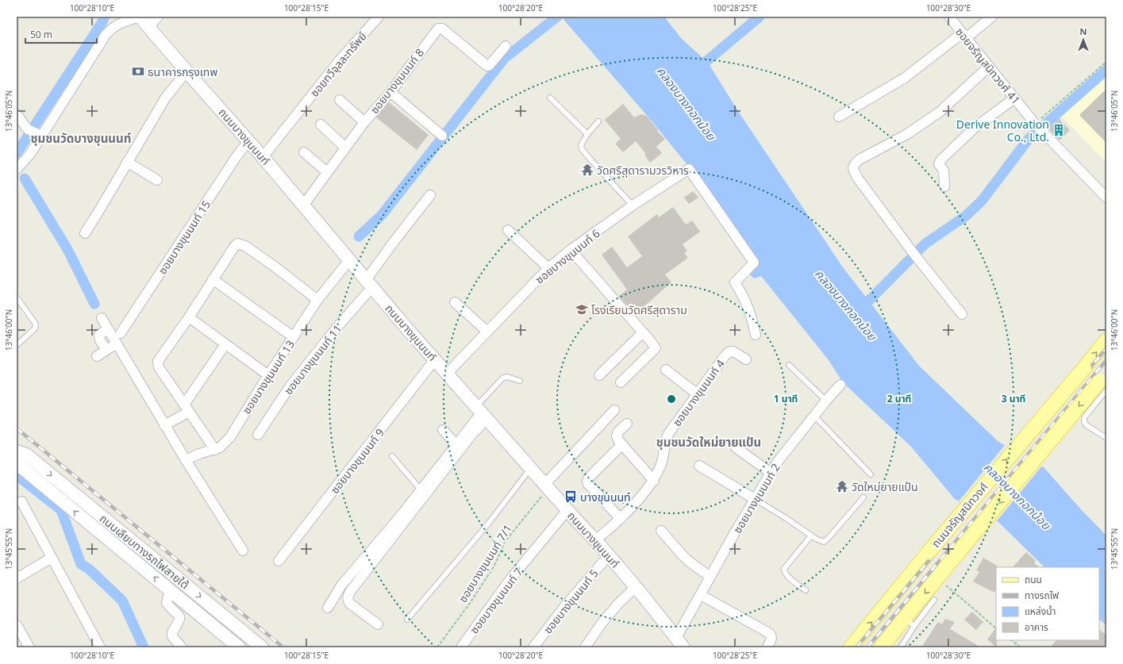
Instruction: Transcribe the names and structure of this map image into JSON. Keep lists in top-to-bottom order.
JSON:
{
  "streets": {
    "main road": ["ถนนจรัญสนิทวงศ์"],
    "street": [
      "ซอยทวีจุลละทรัพย์",
      "ซอยจรัญสนิทวงศ์ 41",
      "ซอยบางขุนนนท์ 8",
      "ถนนบางขุนนนท์",
      "ซอยบางขุนนนท์ 15",
      "ซอยบางขุนนนท์ 6",
      "ซอยบางขุนนนท์ 11",
      "ซอยบางขุนนนท์ 13",
      "ซอยบางขุนนนท์ 4",
      "ซอยบางขุนนนท์ 9",
      "ซอยบางขุนนนท์ 2",
      "ถนนเลียบทางรถไฟสายใต้",
      "ซอยบางขุนนนท์ 7",
      "ซอยบางขุนนนท์ 5"
    ],
    "path": ["ซอยบางขุนนนท์ 7/1"]
  },
  "crossings": [
    ["ซอยทวีจุลละทรัพย์", "ถนนบางขุนนนท์"],
    ["ซอยบางขุนนนท์ 8", "ถนนบางขุนนนท์"],
    ["ถนนบางขุนนนท์", "ซอยบางขุนนนท์ 15"],
    ["ถนนบางขุนนนท์", "ซอยบางขุนนนท์ 6"],
    ["ถนนบางขุนนนท์", "ซอยบางขุนนนท์ 11"],
    ["ถนนบางขุนนนท์", "ซอยบางขุนนนท์ 13"],
    ["ถนนบางขุนนนท์", "ซอยบางขุนนนท์ 4"],
    ["ถนนบางขุนนนท์", "ซอยบางขุนนนท์ 9"],
    ["ถนนบางขุนนนท์", "ซอยบางขุนนนท์ 2"],
    ["ถนนบางขุนนนท์", "ซอยบางขุนนนท์ 7/1"],
    ["ถนนบางขุนนนท์", "ซอยบางขุนนนท์ 7"],
    ["ถนนบางขุนนนท์", "ซอยบางขุนนนท์ 5"]
  ],
  "districts": ["ชุมชนวัดบางขุนนนท์", "ชุมชนวัดใหม่ยายแป้น"],
  "water": ["คลองบางกอกน้อย"],
  "places": {
    "bank": ["ธนาคารกรุงเทพ"],
    "building": ["Derive Innovation Co., Ltd."],
    "temple": ["วัดศรีสุดารามวรวิหาร", "วัดใหม่ยายแป้น"],
    "school or university": ["โรงเรียนวัดศรีสุดาราม"],
    "bus stop": ["บางขุนนนท์"]
  },
  "legend": [
    "ถนน",
    "ทางรถไฟ",
    "แหล่งน้ำ",
    "อาคาร"
  ],
  "scale_bar": "50 m",
  "north": "top",
  "coordinates": [
    "100°28'10\"E",
    "100°28'15\"E",
    "100°28'20\"E",
    "100°28'25\"E",
    "100°28'30\"E",
    "13°46'05\"N",
    "13°46'00\"N",
    "13°45'55\"N"
  ],
  "rings": ["1 นาที", "2 นาที", "3 นาที"]
}
